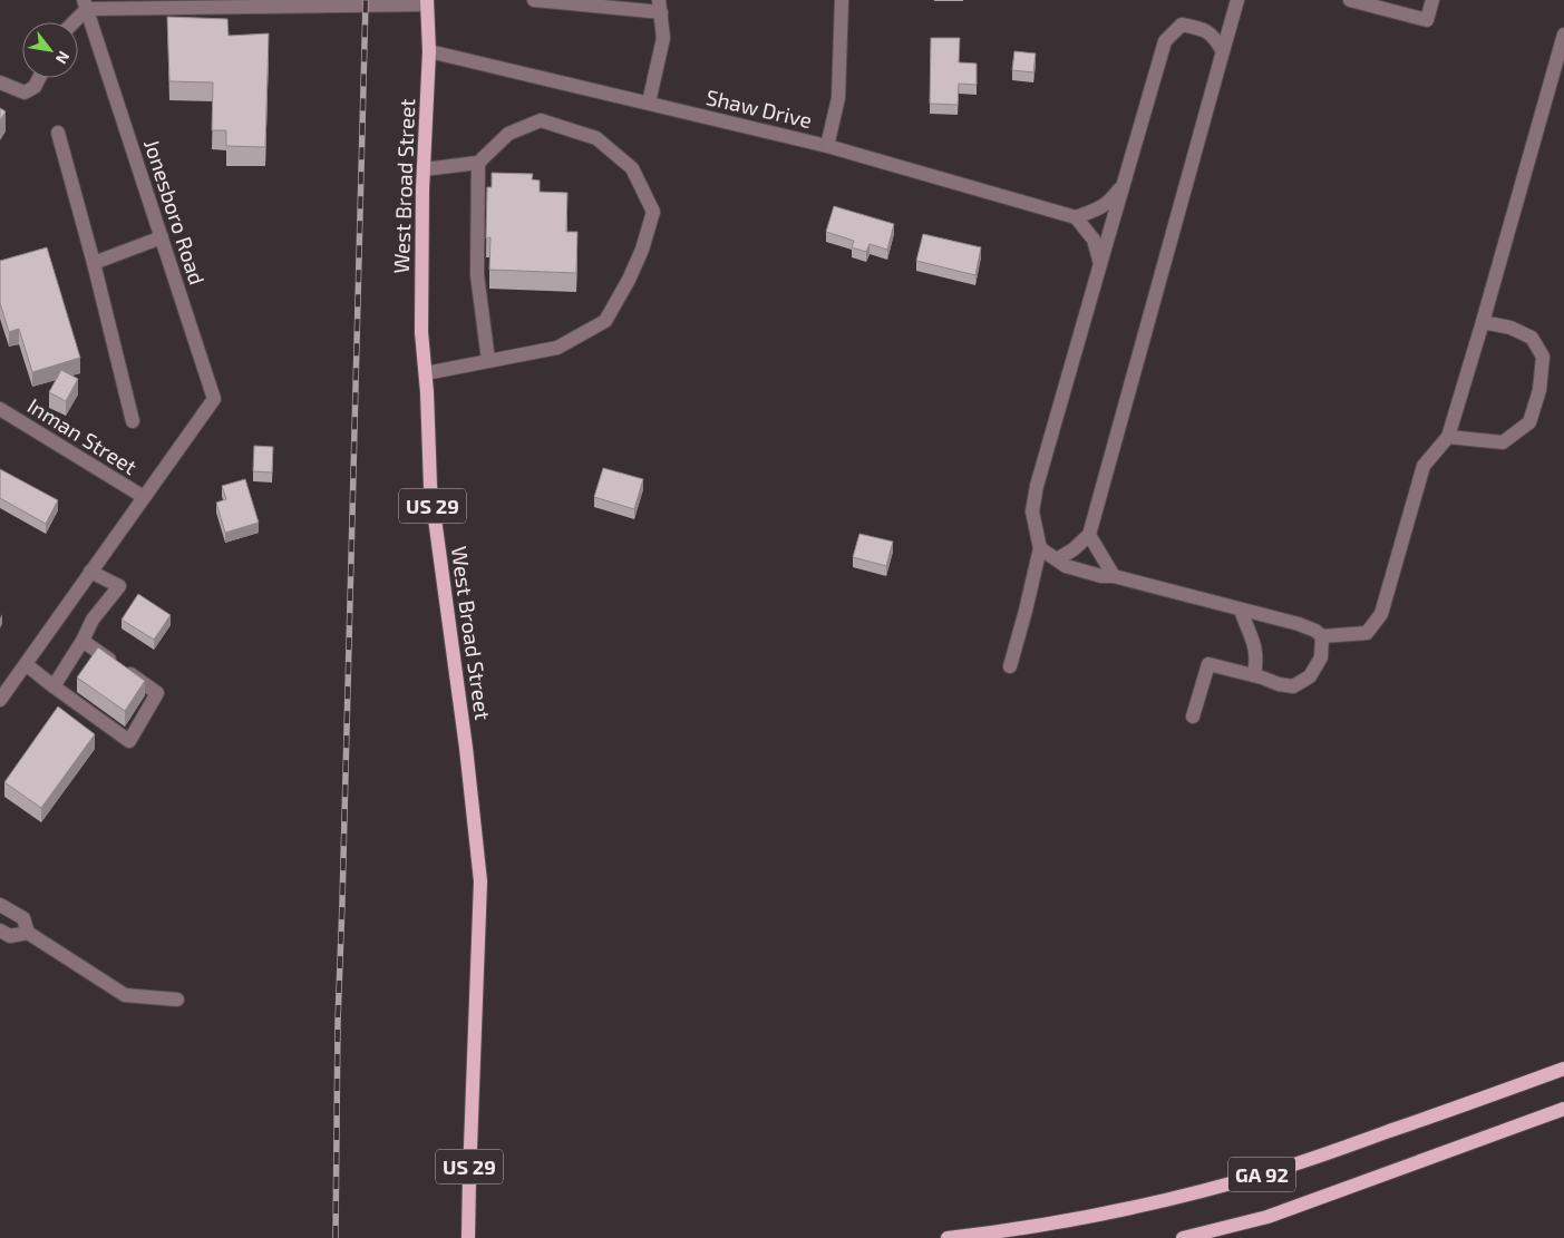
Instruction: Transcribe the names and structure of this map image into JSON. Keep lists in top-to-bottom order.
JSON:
{
  "streets": {
    "main road": ["West Broad Street", "US 29", "GA 92"],
    "street": ["Shaw Drive", "Jonesboro Road", "Inman Street"]
  },
  "crossings": [
    ["Shaw Drive", "West Broad Street"],
    ["Jonesboro Road", "Inman Street"]
  ],
  "north": "bottom right"
}
